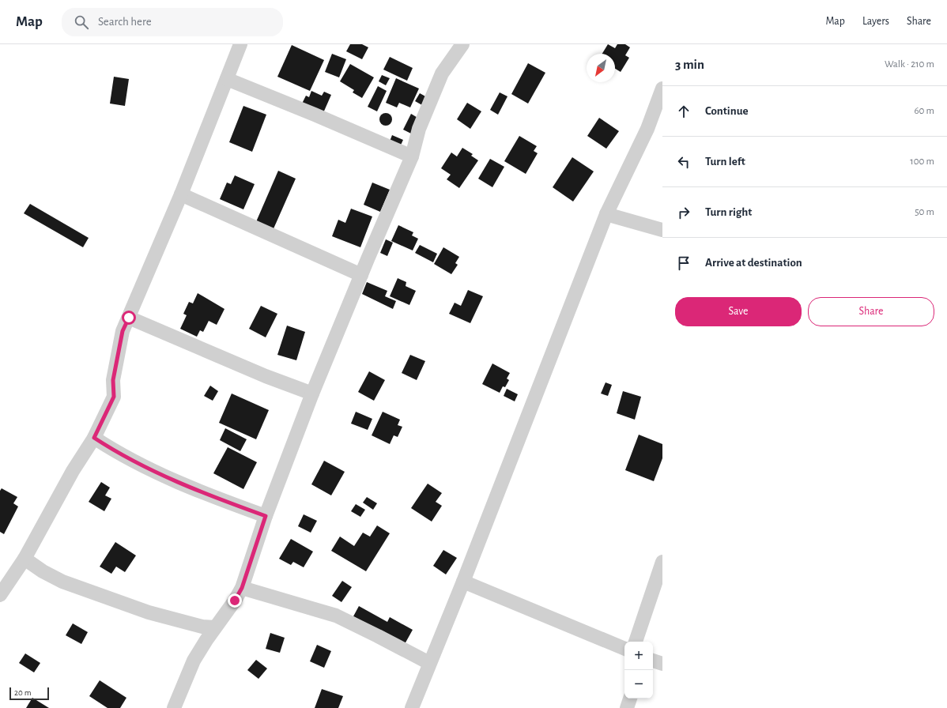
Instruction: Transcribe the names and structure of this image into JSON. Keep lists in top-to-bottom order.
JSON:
{
  "scale_bar": "20 m",
  "north": "bottom left",
  "page": {
    "header": "Map",
    "search": "Search here",
    "nav": ["Map", "Layers", "Share"],
    "heading": ["3 min", "Walk · 210 m"],
    "list": [
      ["Continue", "60 m"],
      ["Turn left", "100 m"],
      ["Turn right", "50 m"],
      "Arrive at destination"
    ],
    "buttons": ["Save", "Share"],
    "map_buttons": ["+", "−"],
    "scale": "20 m"
  }
}
